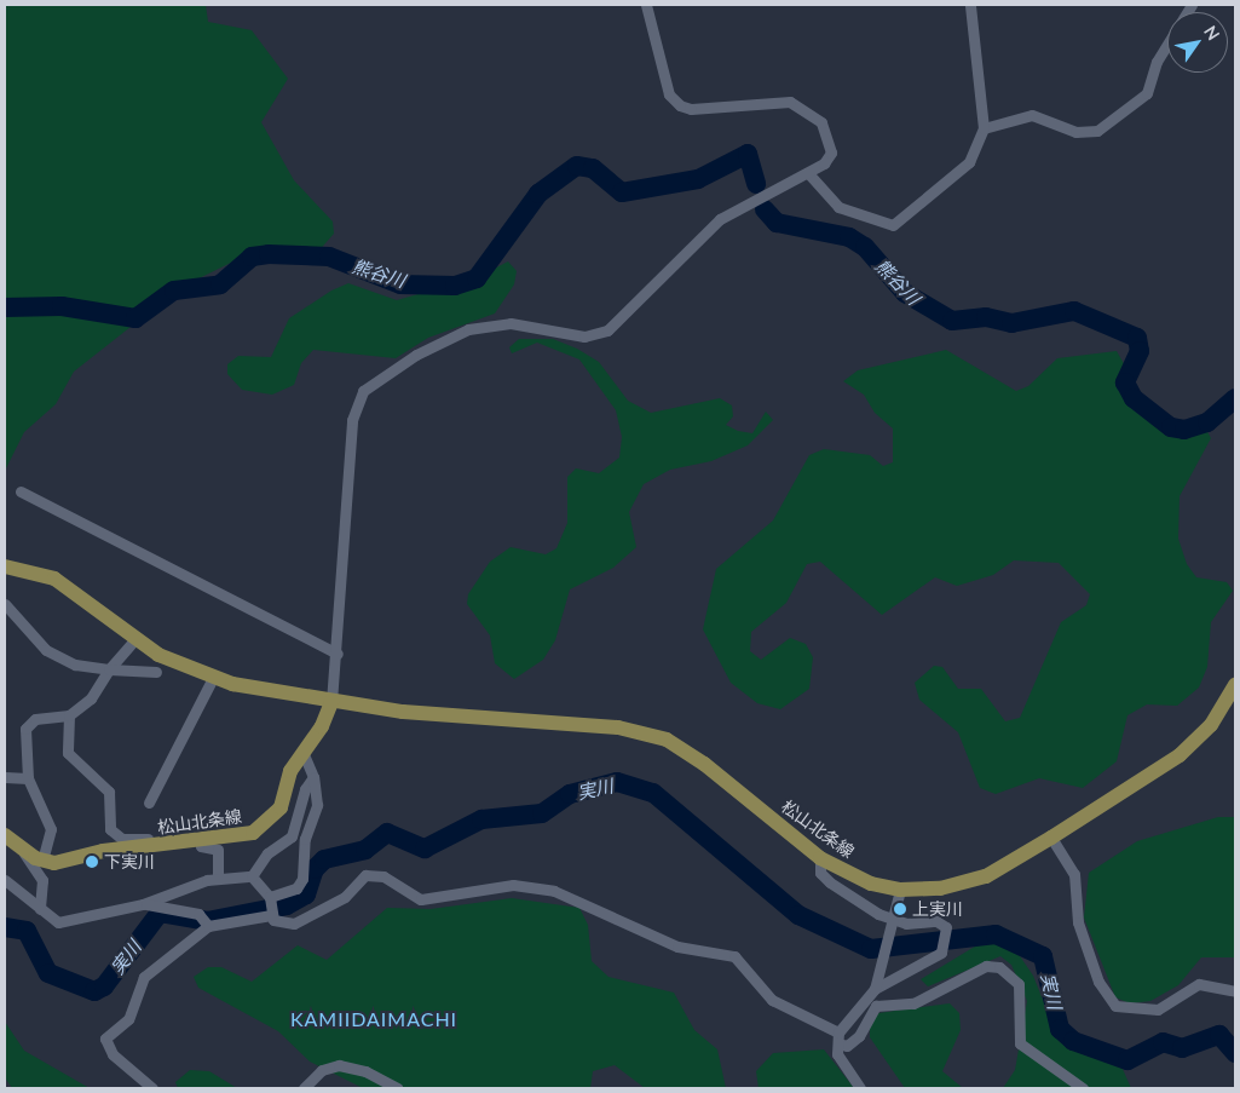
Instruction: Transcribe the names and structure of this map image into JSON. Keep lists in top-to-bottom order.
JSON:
{
  "streets": {
    "main road": ["松山北条線"]
  },
  "districts": ["KAMIIDAIMACHI"],
  "water": ["熊谷川", "実川"],
  "places": ["下実川", "上実川"],
  "north": "top right"
}
